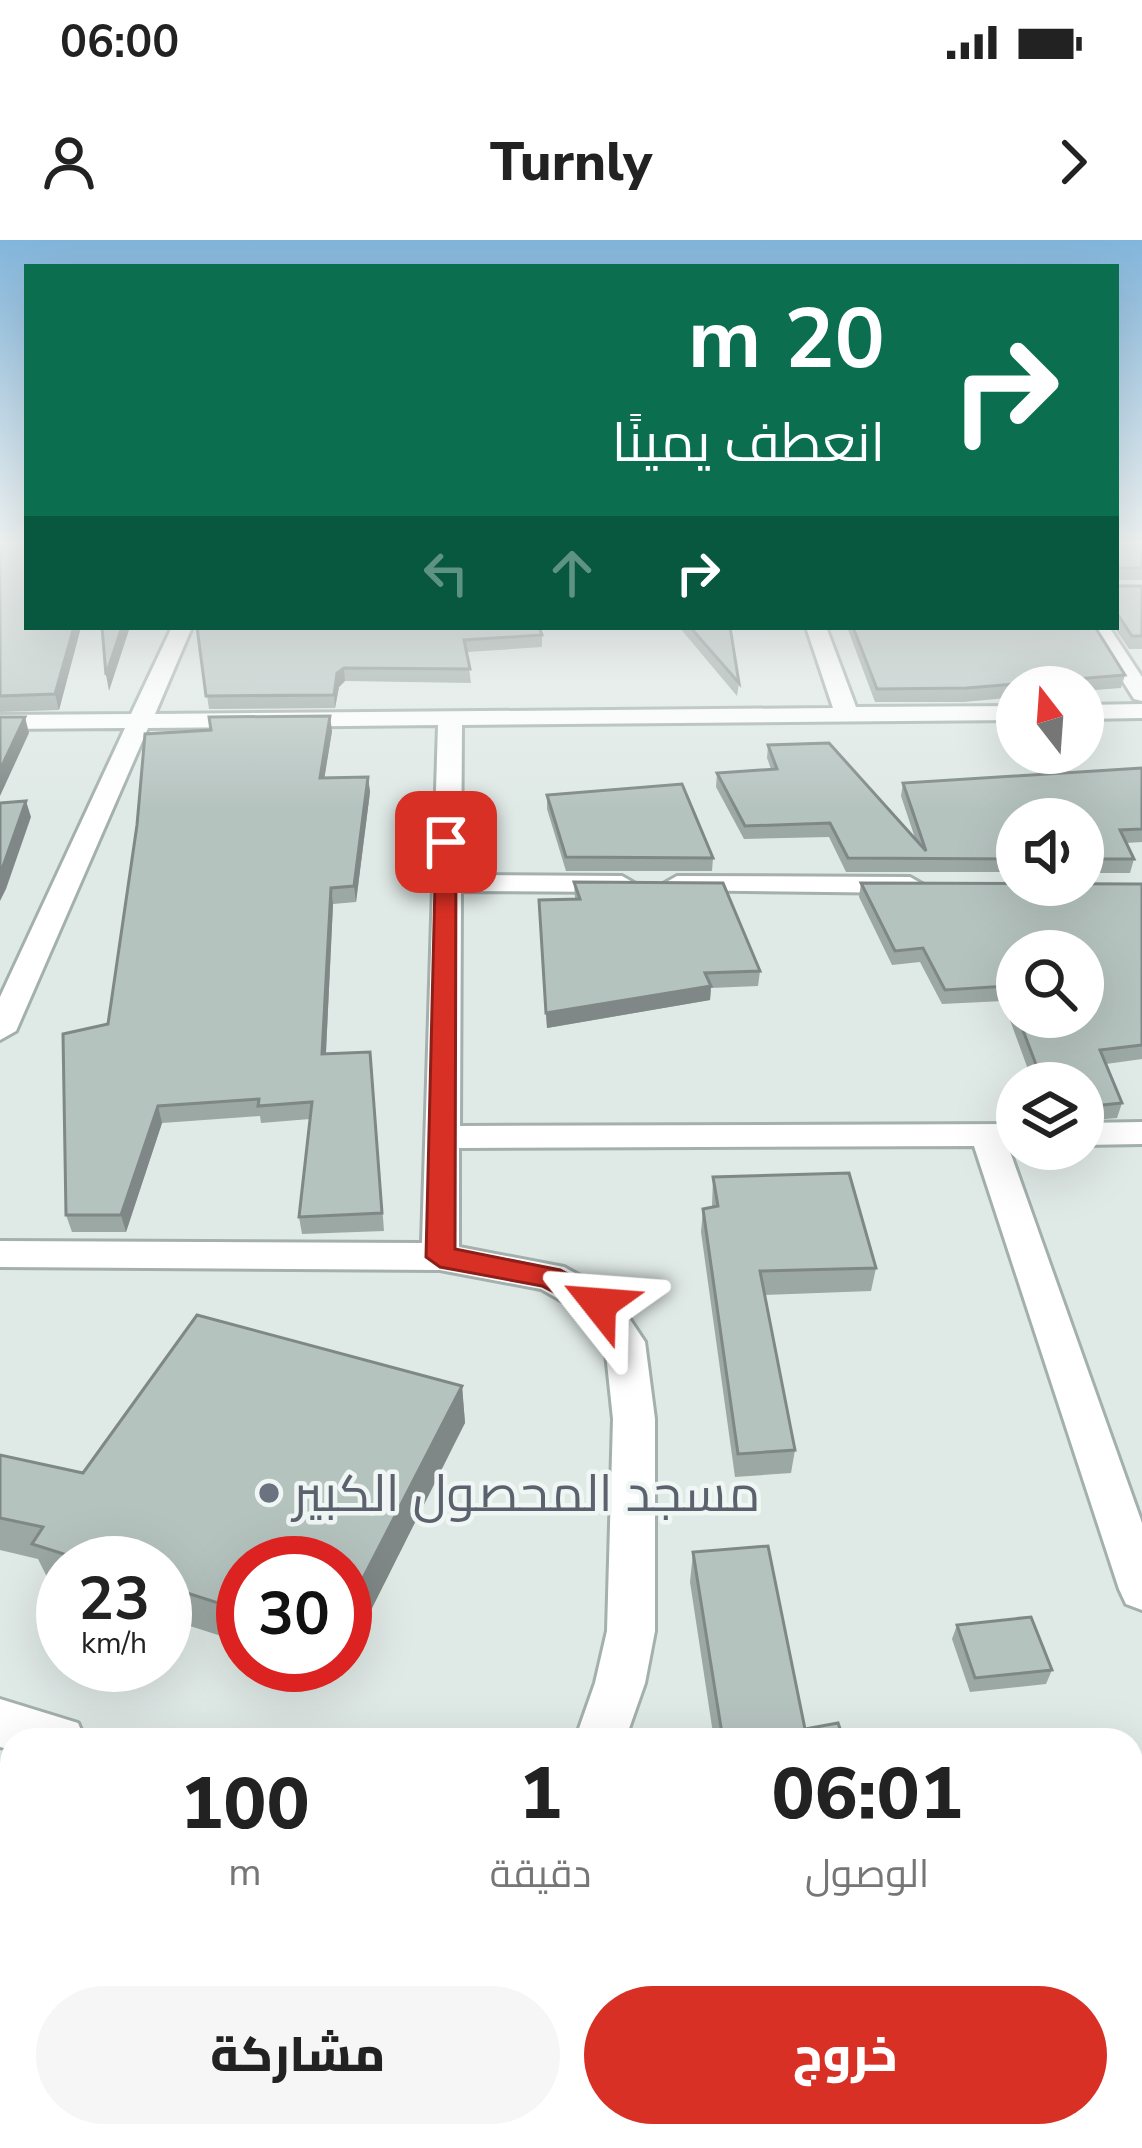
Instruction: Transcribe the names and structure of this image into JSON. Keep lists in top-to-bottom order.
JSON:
{
  "places": ["مسجد المحصول الكبير"],
  "north": "top",
  "page": {
    "status": "06:00",
    "header": "Turnly",
    "turn": ["20 m", "انعطف يمينًا"],
    "speed": "23 km/h",
    "limit": "30",
    "eta": [
      "06:01",
      "الوصول",
      "1",
      "دقيقة",
      "100",
      "m"
    ],
    "buttons": ["خروج", "مشاركة"]
  }
}
